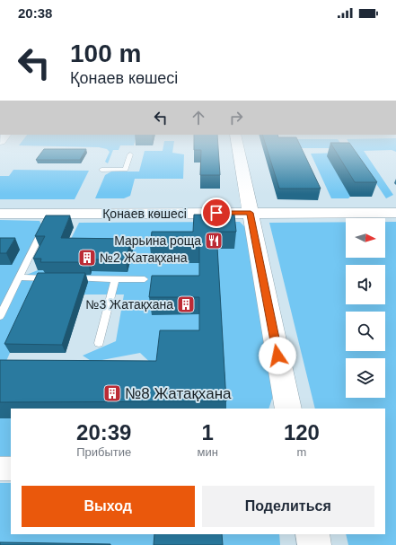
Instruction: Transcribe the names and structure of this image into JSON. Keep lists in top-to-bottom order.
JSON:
{
  "streets": {
    "street": ["Қонаев көшесі"]
  },
  "places": {
    "restaurant": ["Марьина роща"],
    "building": ["№2 Жатақхана", "№3 Жатақхана", "№8 Жатақхана"]
  },
  "north": "right",
  "page": {
    "status": "20:38",
    "turn": ["100 m", "Қонаев көшесі"],
    "eta": [
      "20:39",
      "Прибытие",
      "1",
      "мин",
      "120",
      "m"
    ],
    "buttons": ["Выход", "Поделиться"]
  }
}
